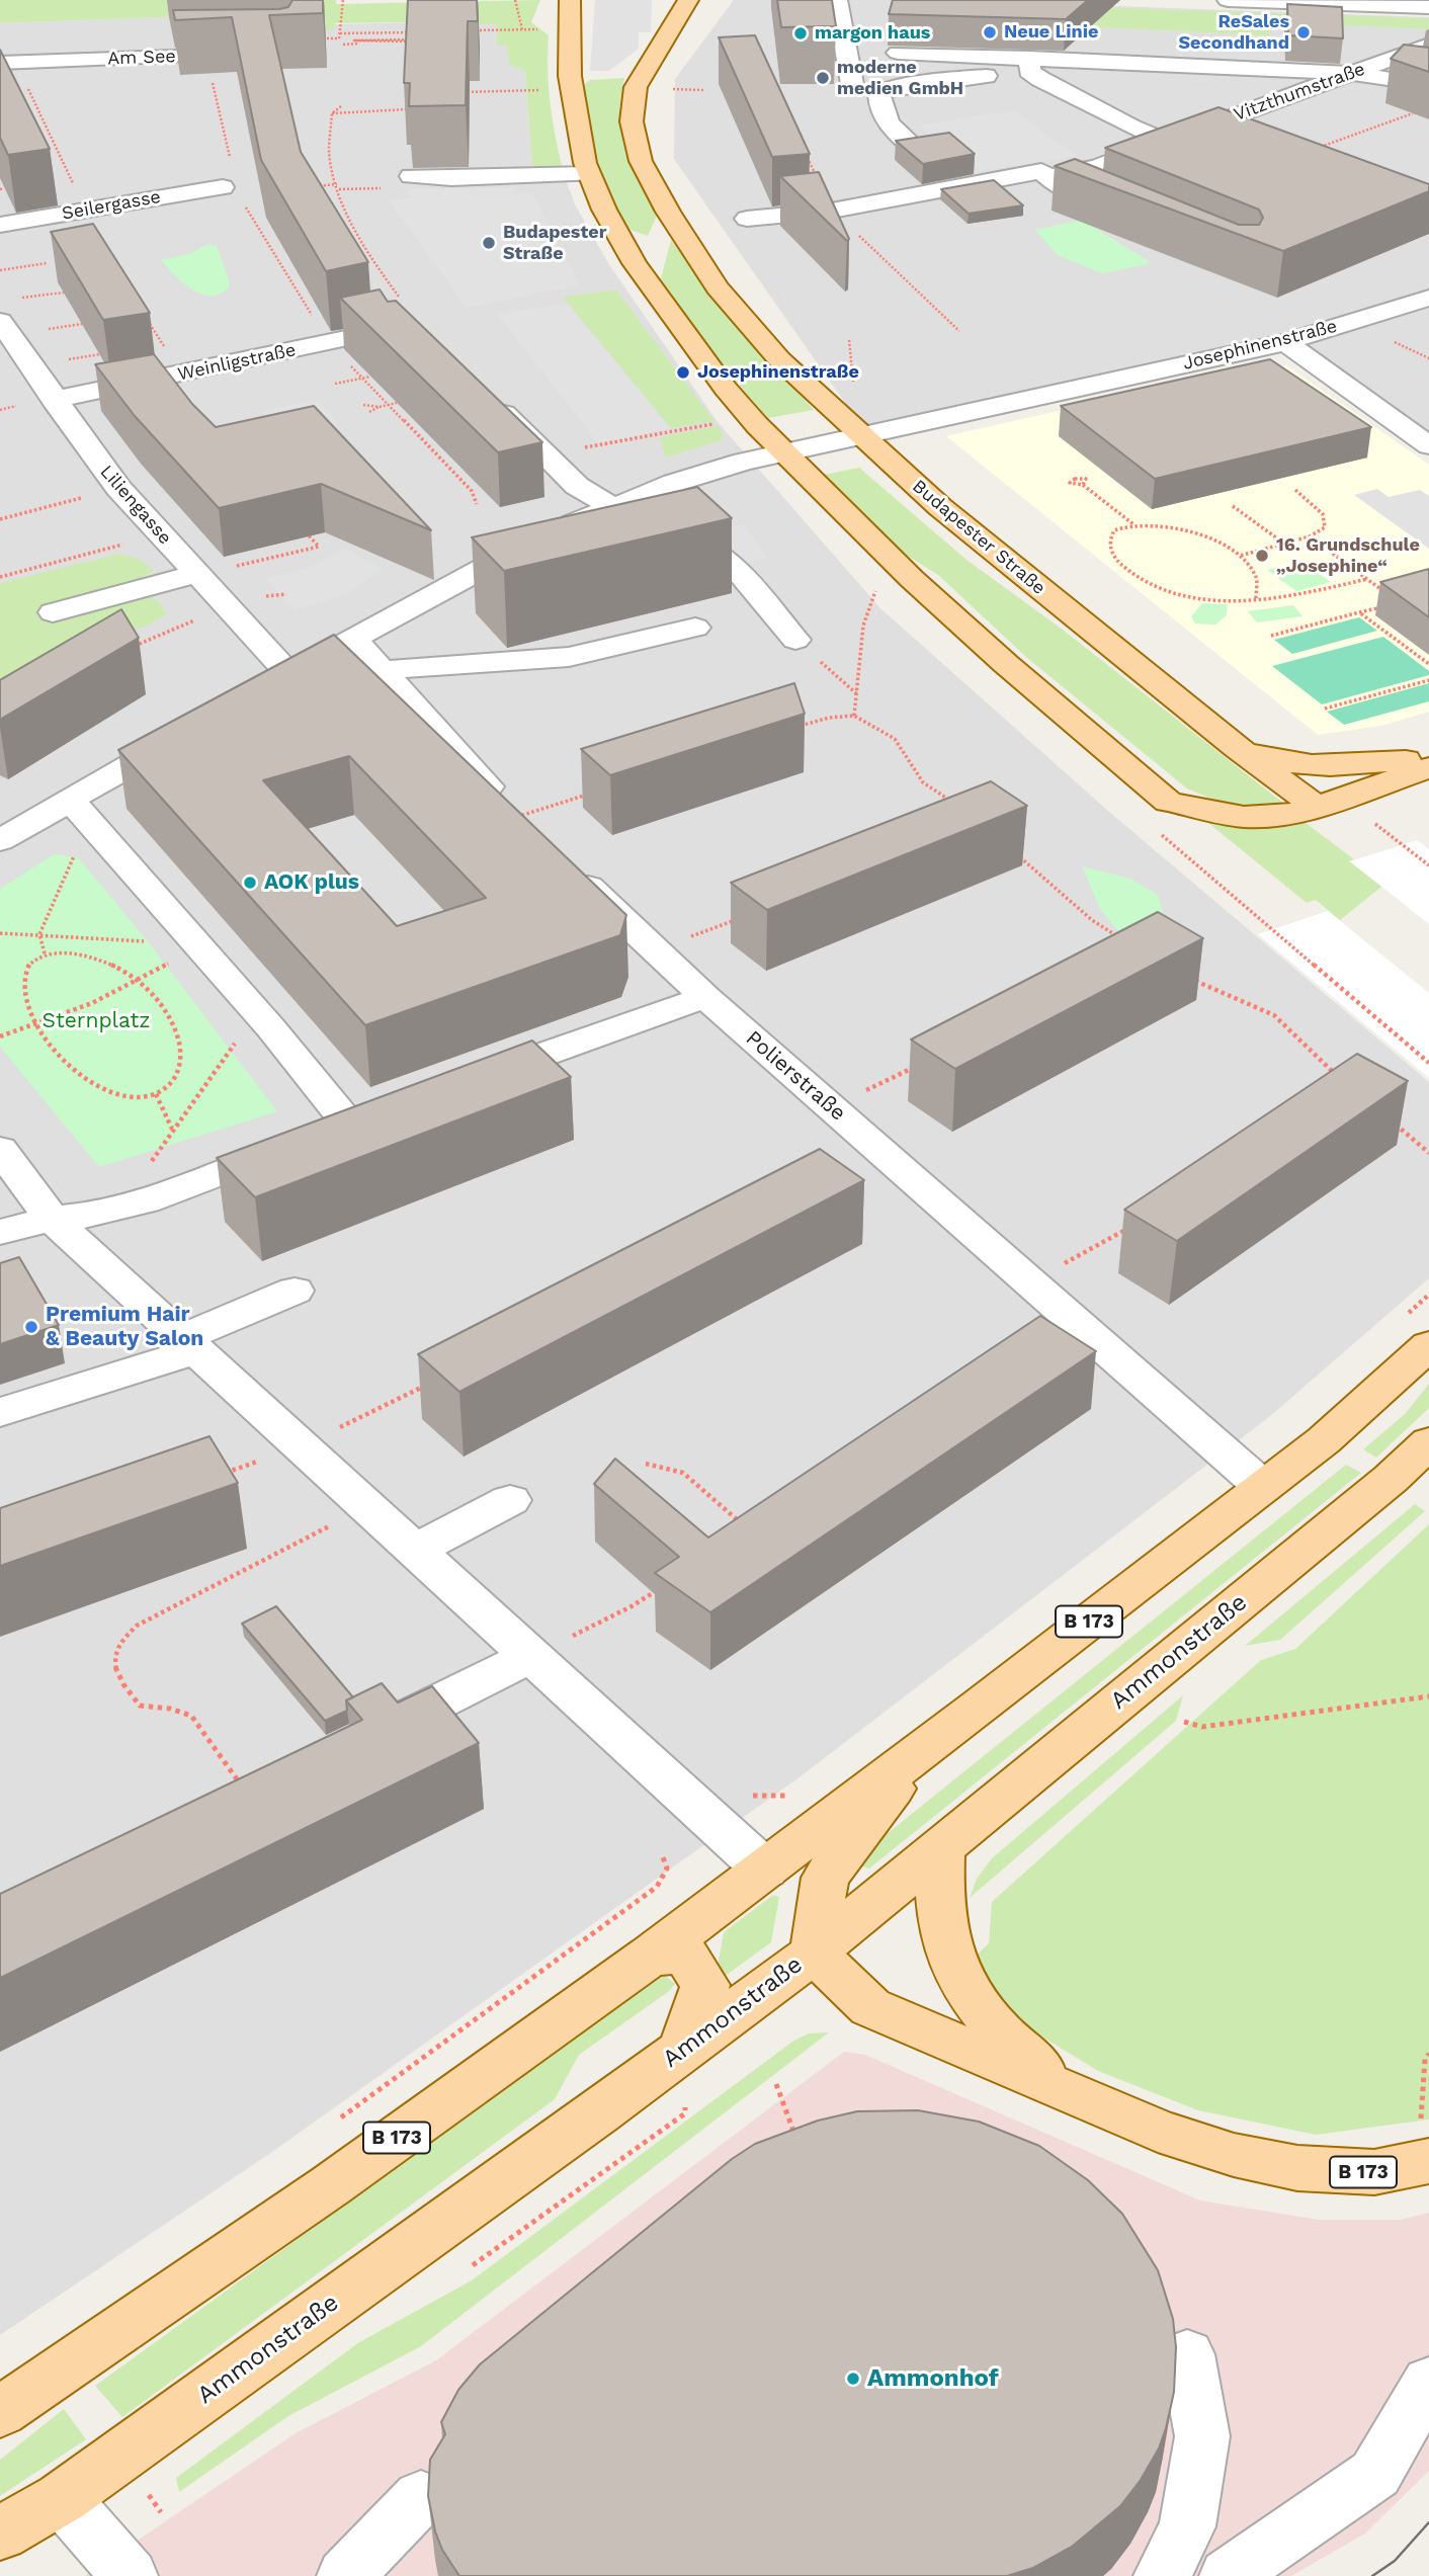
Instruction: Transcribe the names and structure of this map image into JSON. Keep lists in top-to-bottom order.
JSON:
{
  "streets": {
    "main road": ["Budapester Straße", "B 173", "Ammonstraße"],
    "street": [
      "Am See",
      "Vitzthumstraße",
      "Seilergasse",
      "Josephinenstraße",
      "Weinligstraße",
      "Liliengasse",
      "Polierstraße"
    ]
  },
  "crossings": [
    ["Josephinenstraße", "Liliengasse"],
    ["Josephinenstraße", "Budapester Straße"],
    ["Weinligstraße", "Liliengasse"],
    ["Polierstraße", "B 173"],
    ["B 173", "Ammonstraße"]
  ],
  "parks": ["Sternplatz"],
  "places": [
    "Neue Linie",
    "ReSales Secondhand",
    "margon haus",
    "moderne medien GmbH",
    "Budapester Straße",
    "Josephinenstraße",
    "16. Grundschule „Josephine“",
    "AOK plus",
    "Premium Hair & Beauty Salon",
    "Ammonhof"
  ]
}
